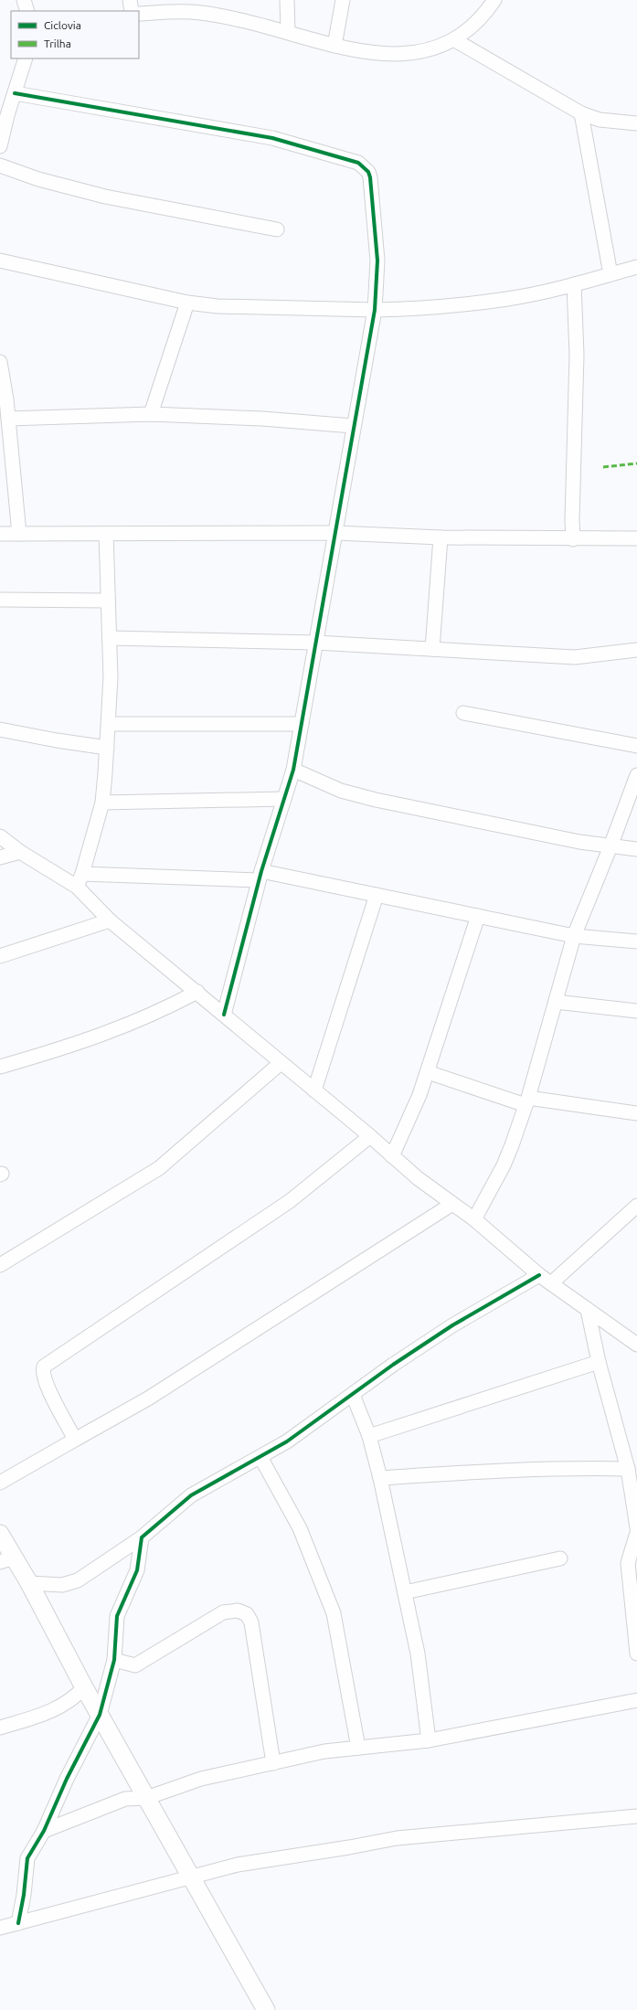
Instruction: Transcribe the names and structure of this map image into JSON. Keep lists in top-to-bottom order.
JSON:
{
  "legend": ["Ciclovia", "Trilha"]
}
